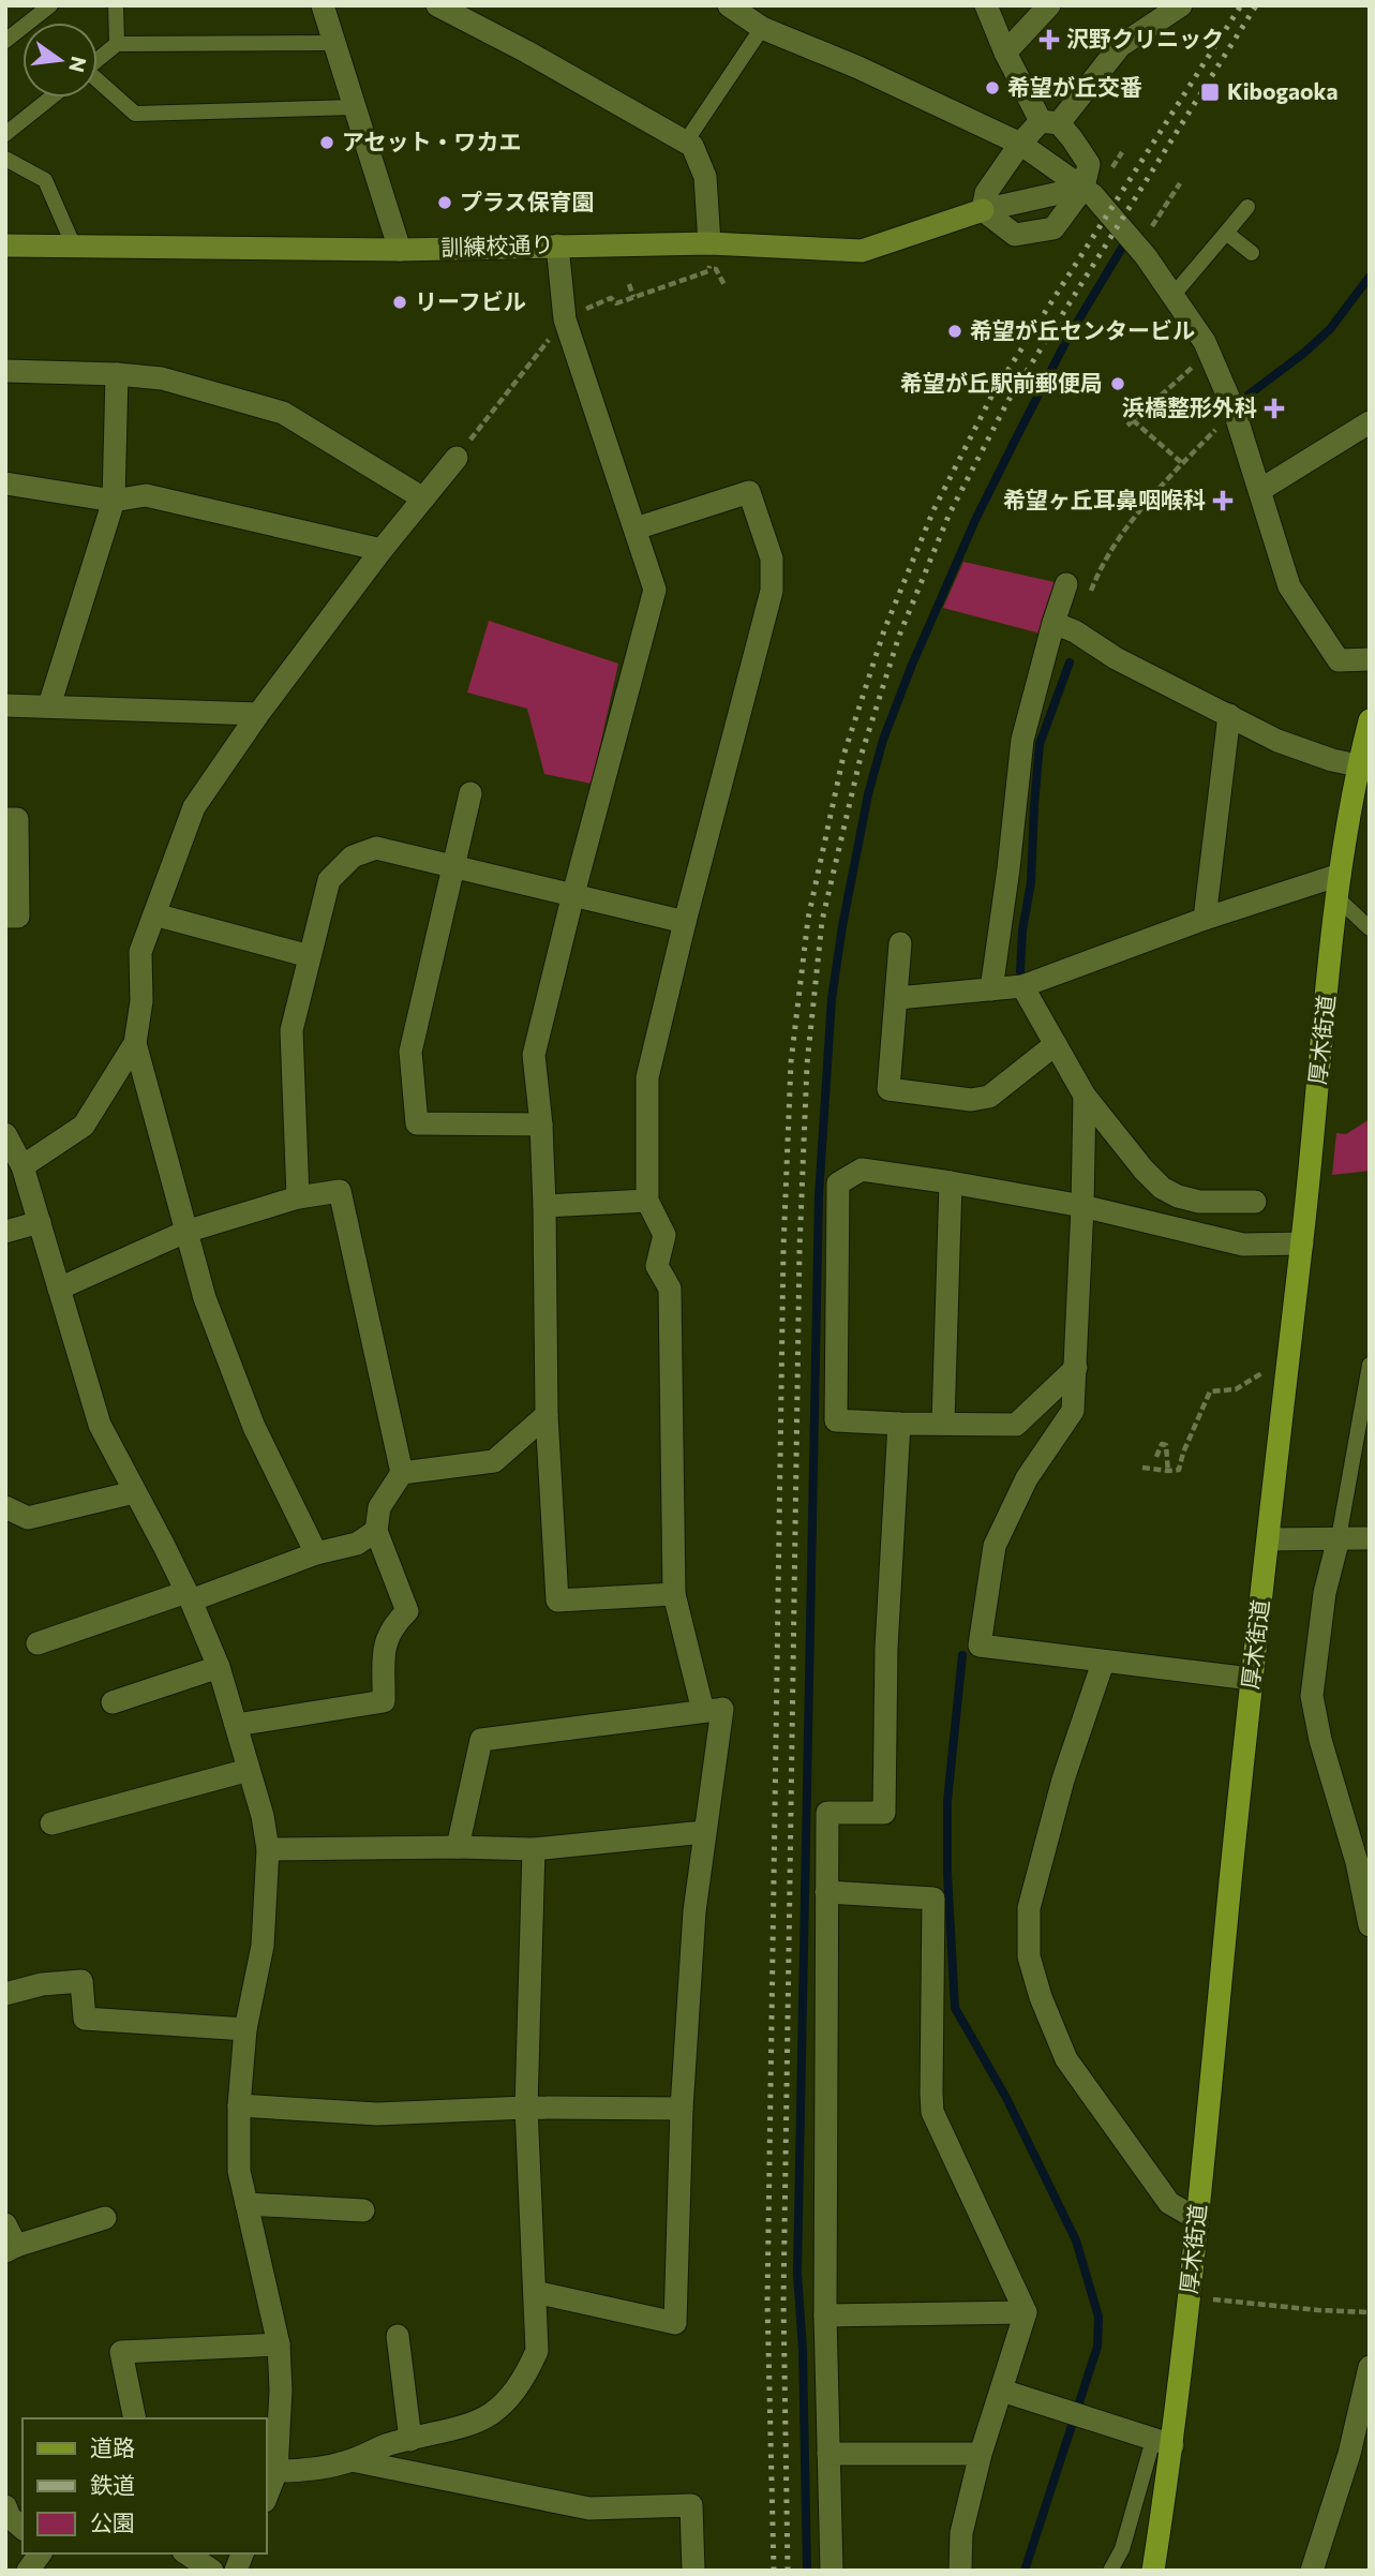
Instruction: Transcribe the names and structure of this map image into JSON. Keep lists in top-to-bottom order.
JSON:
{
  "streets": {
    "main road": ["厚木街道"],
    "street": ["訓練校通り"]
  },
  "places": {
    "health": ["沢野クリニック", "浜橋整形外科", "希望ヶ丘耳鼻咽喉科"],
    "other": [
      "希望が丘交番",
      "アセット・ワカエ",
      "プラス保育園",
      "リーフビル",
      "希望が丘センタービル",
      "希望が丘駅前郵便局"
    ],
    "transit": ["Kibogaoka"]
  },
  "legend": ["道路", "鉄道", "公園"],
  "north": "right"
}
